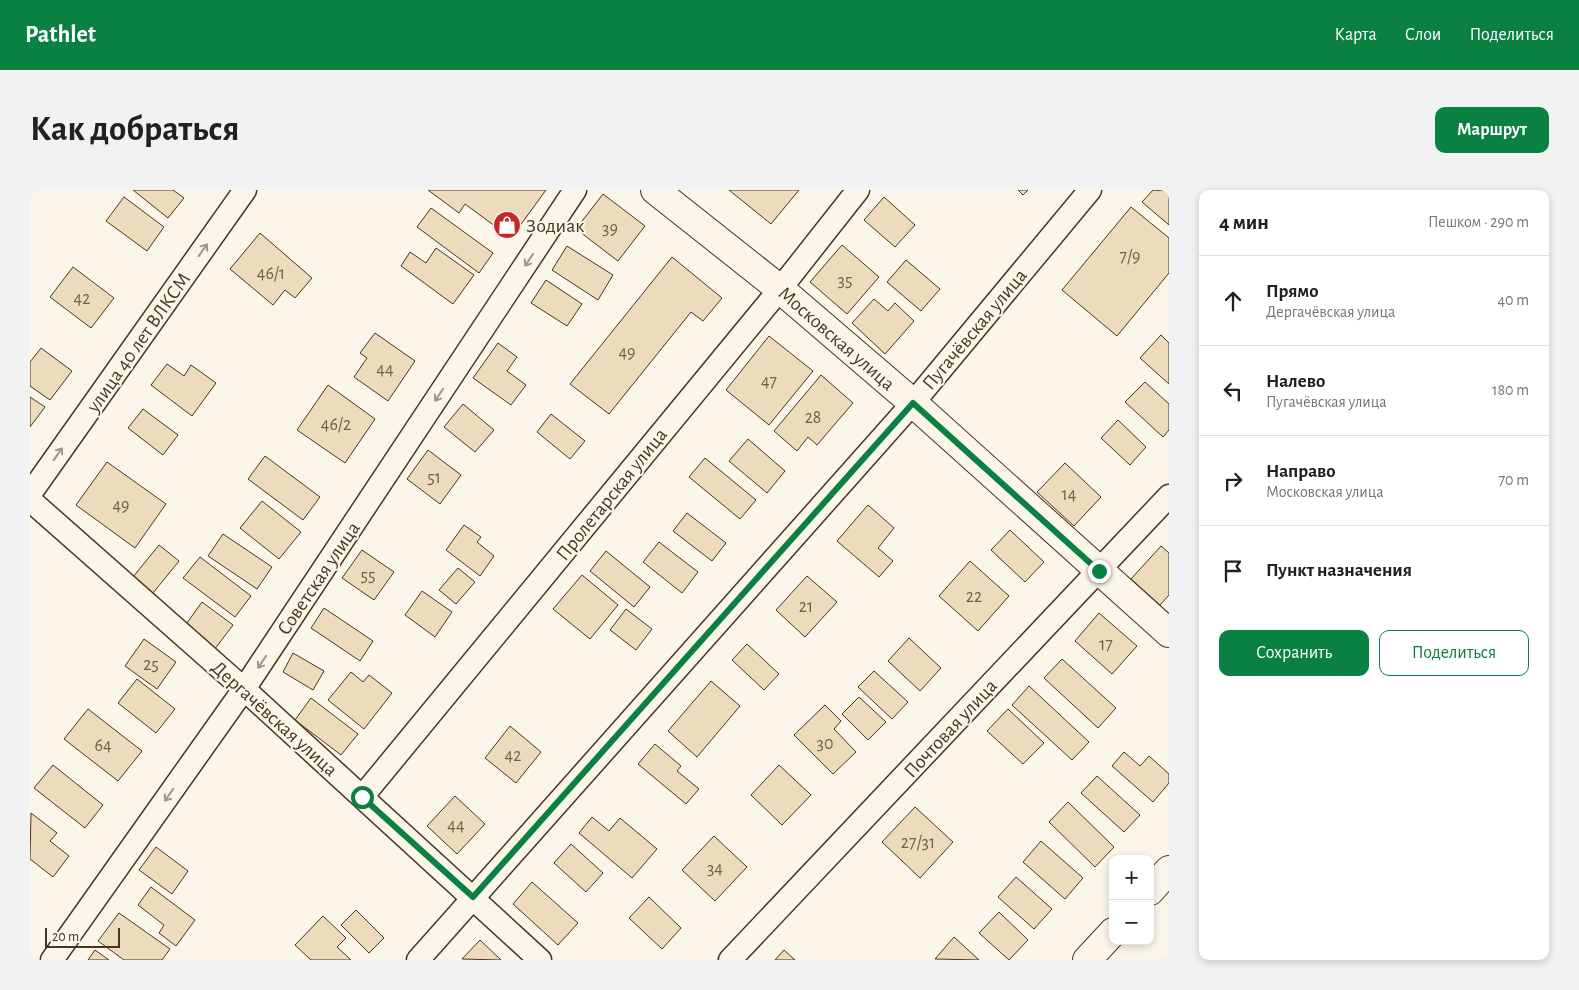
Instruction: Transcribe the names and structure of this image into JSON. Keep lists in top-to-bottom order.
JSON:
{
  "streets": {
    "main road": ["Московская улица"],
    "street": [
      "Пугачёвская улица",
      "улица 40 лет ВЛКСМ",
      "Пролетарская улица",
      "Советская улица",
      "Дергачёвская улица",
      "Почтовая улица"
    ]
  },
  "crossings": [
    ["Пугачёвская улица", "Московская улица"],
    ["Пугачёвская улица", "Дергачёвская улица"],
    ["Московская улица", "Пролетарская улица"],
    ["Московская улица", "Почтовая улица"],
    ["Пролетарская улица", "Дергачёвская улица"],
    ["Советская улица", "Дергачёвская улица"]
  ],
  "one_way": ["улица 40 лет ВЛКСМ", "Советская улица"],
  "places": {
    "shop": ["Зодиак"]
  },
  "house_numbers": [
    "39",
    "7/9",
    "46/1",
    "35",
    "42",
    "49",
    "44",
    "47",
    "28",
    "46/2",
    "51",
    "14",
    "49",
    "55",
    "22",
    "21",
    "17",
    "25",
    "30",
    "64",
    "42",
    "44",
    "27/31",
    "34"
  ],
  "scale_bar": "20 m",
  "page": {
    "header": "Pathlet",
    "nav": ["Карта", "Слои", "Поделиться"],
    "buttons": [
      "Маршрут",
      ["Сохранить", "Поделиться"]
    ],
    "title": "Как добраться",
    "heading": ["4 мин", "Пешком · 290 m"],
    "list": [
      ["Прямо", "Дергачёвская улица", "40 m"],
      ["Налево", "Пугачёвская улица", "180 m"],
      ["Направо", "Московская улица", "70 m"],
      "Пункт назначения"
    ],
    "map_buttons": ["+", "−"],
    "scale": "20 m"
  }
}
